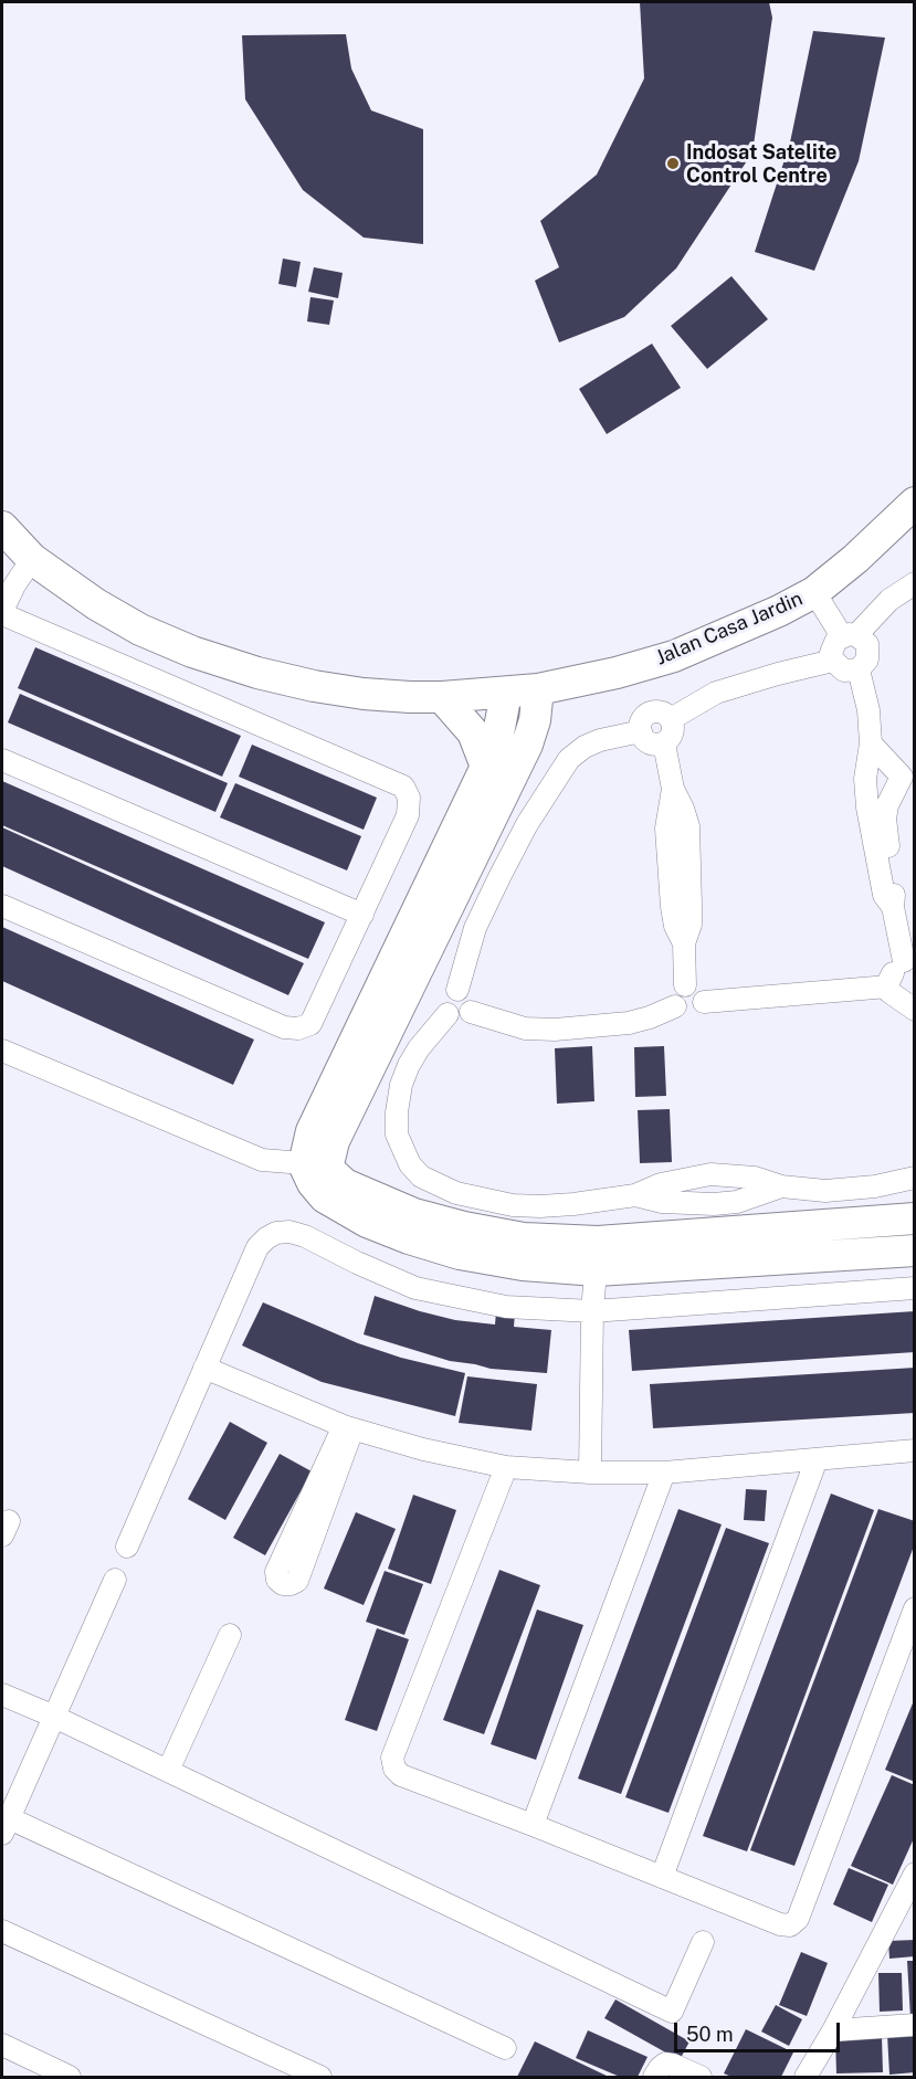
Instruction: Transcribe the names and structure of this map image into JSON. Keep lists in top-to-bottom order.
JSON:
{
  "streets": {
    "street": ["Jalan Casa Jardin"]
  },
  "places": ["Indosat Satelite Control Centre"],
  "scale_bar": "50 m"
}
